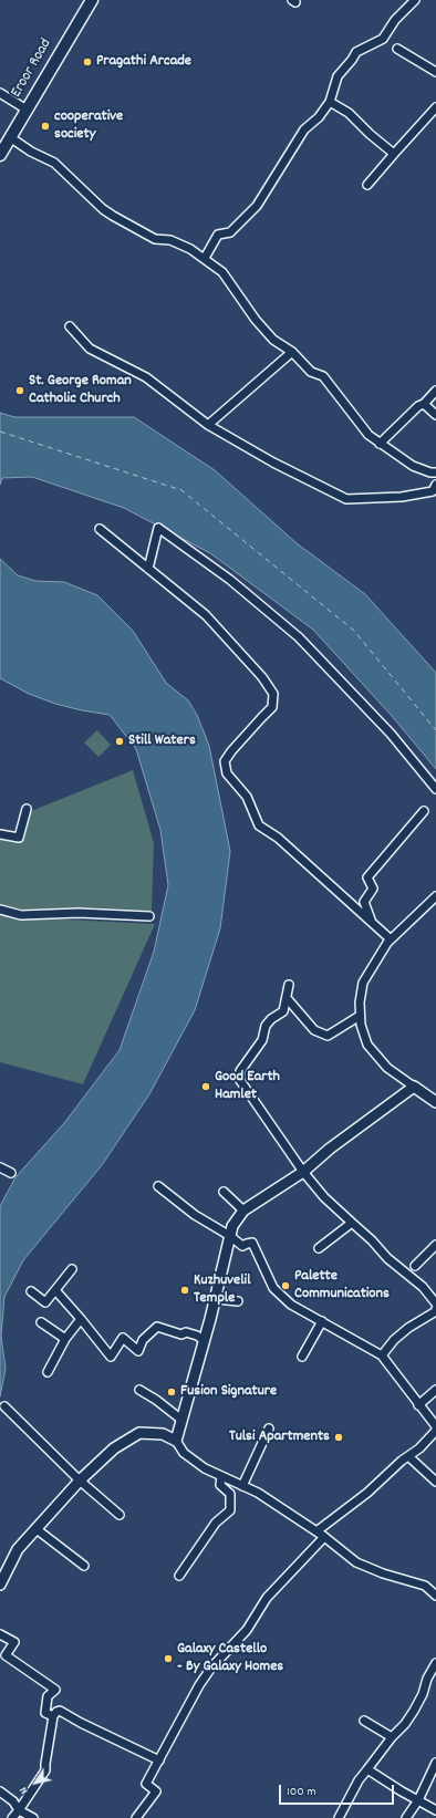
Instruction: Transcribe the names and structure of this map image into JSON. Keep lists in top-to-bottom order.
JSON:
{
  "streets": {
    "main road": ["Eroor Road"]
  },
  "places": [
    "Pragathi Arcade",
    "cooperative society",
    "St. George Roman Catholic Church",
    "Still Waters",
    "Good Earth Hamlet",
    "Palette Communications",
    "Kuzhuvelil Temple",
    "Fusion Signature",
    "Tulsi Apartments",
    "Galaxy Castello - By Galaxy Homes"
  ],
  "scale_bar": "100 m",
  "north": "bottom left"
}
